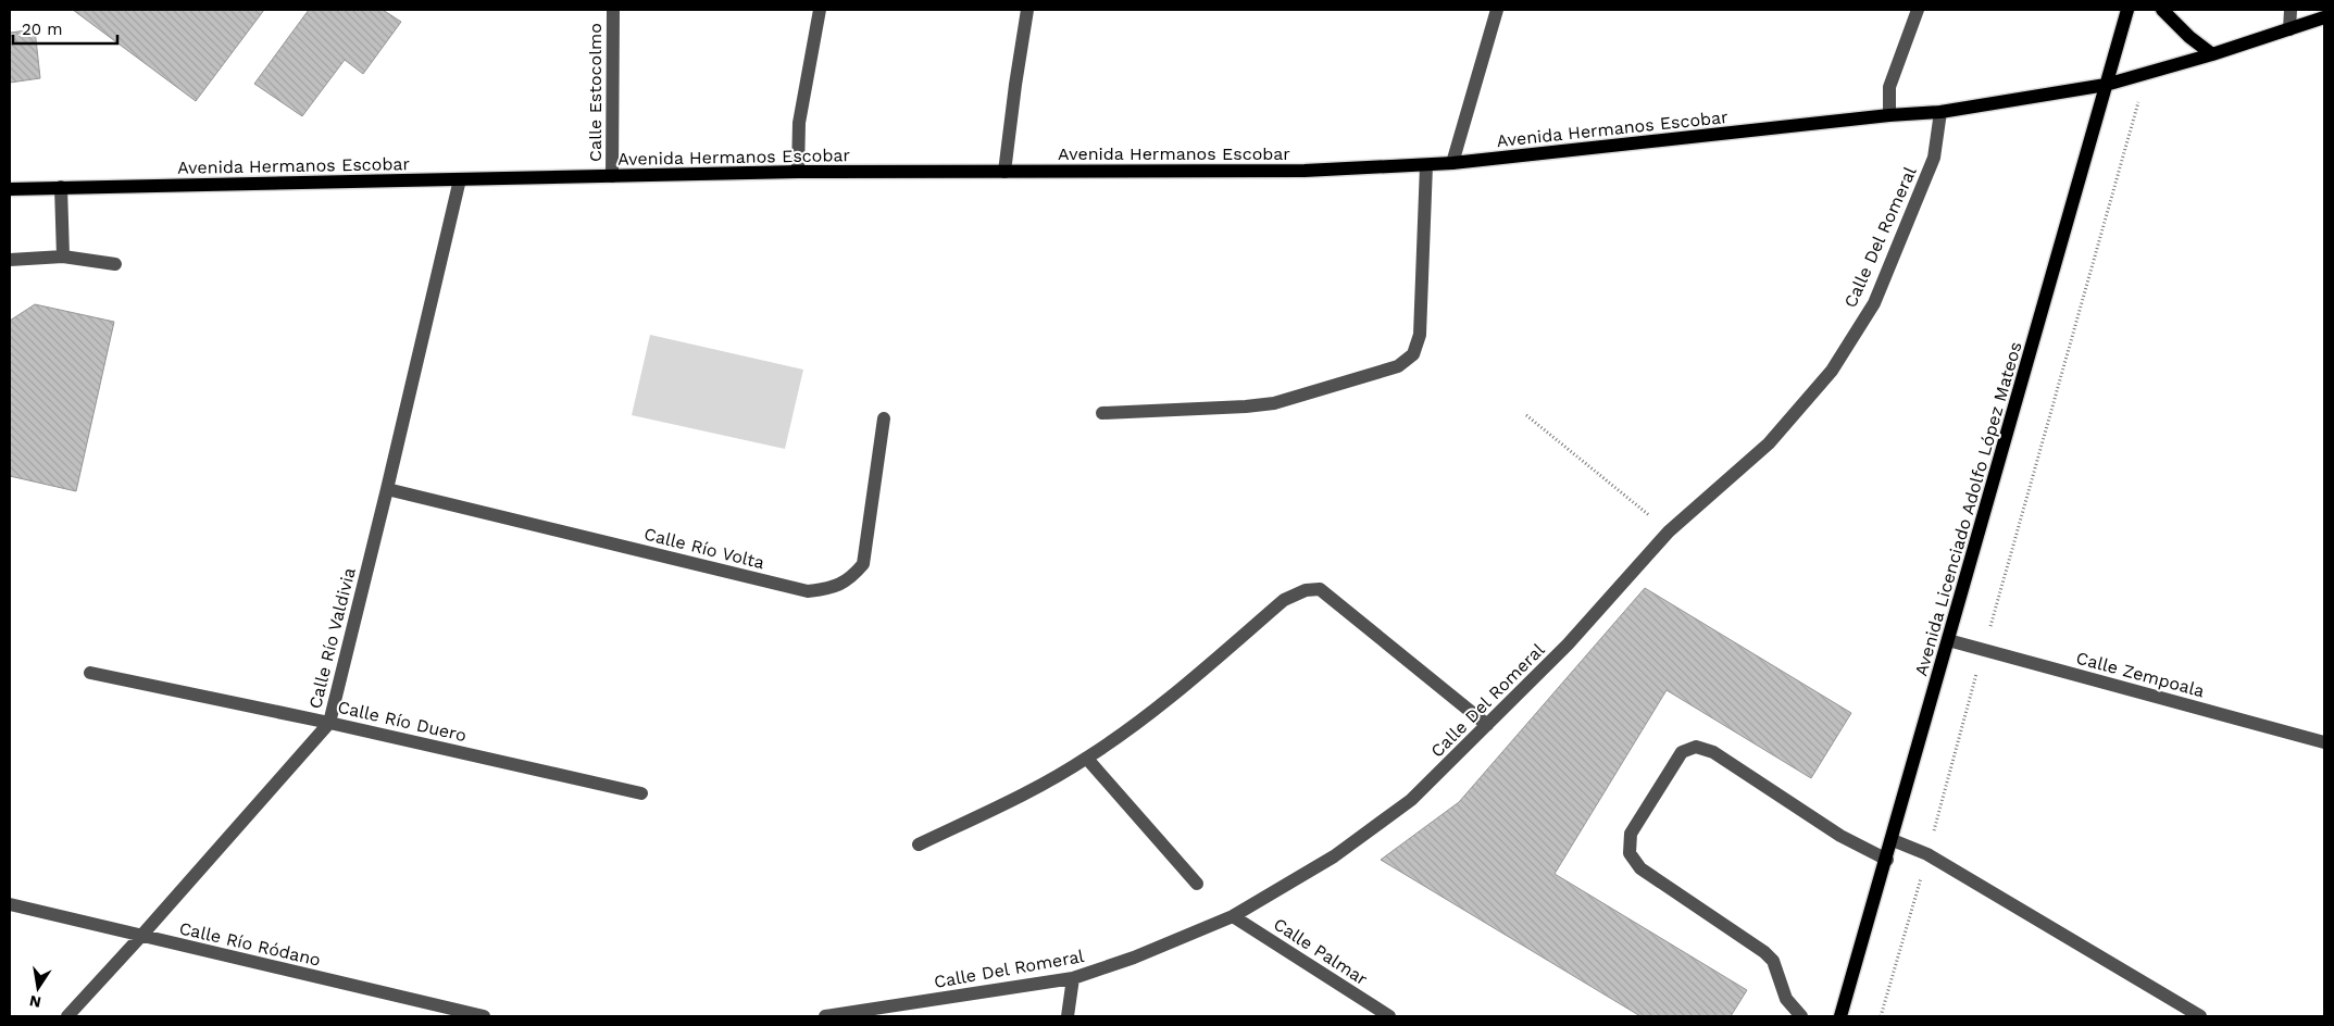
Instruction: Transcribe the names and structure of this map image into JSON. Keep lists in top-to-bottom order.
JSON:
{
  "streets": {
    "main road": ["Avenida Hermanos Escobar", "Avenida Licenciado Adolfo López Mateos"],
    "street": [
      "Calle Estocolmo",
      "Calle Del Romeral",
      "Calle Río Volta",
      "Calle Río Valdivia",
      "Calle Zempoala",
      "Calle Río Duero",
      "Calle Río Ródano",
      "Calle Palmar"
    ]
  },
  "crossings": [
    ["Calle Estocolmo", "Avenida Hermanos Escobar"],
    ["Avenida Hermanos Escobar", "Calle Del Romeral"],
    ["Avenida Hermanos Escobar", "Avenida Licenciado Adolfo López Mateos"],
    ["Avenida Hermanos Escobar", "Calle Río Valdivia"],
    ["Calle Del Romeral", "Calle Palmar"],
    ["Avenida Licenciado Adolfo López Mateos", "Calle Zempoala"],
    ["Calle Río Volta", "Calle Río Valdivia"],
    ["Calle Río Valdivia", "Calle Río Duero"],
    ["Calle Río Valdivia", "Calle Río Ródano"]
  ],
  "scale_bar": "20 m",
  "north": "bottom"
}
